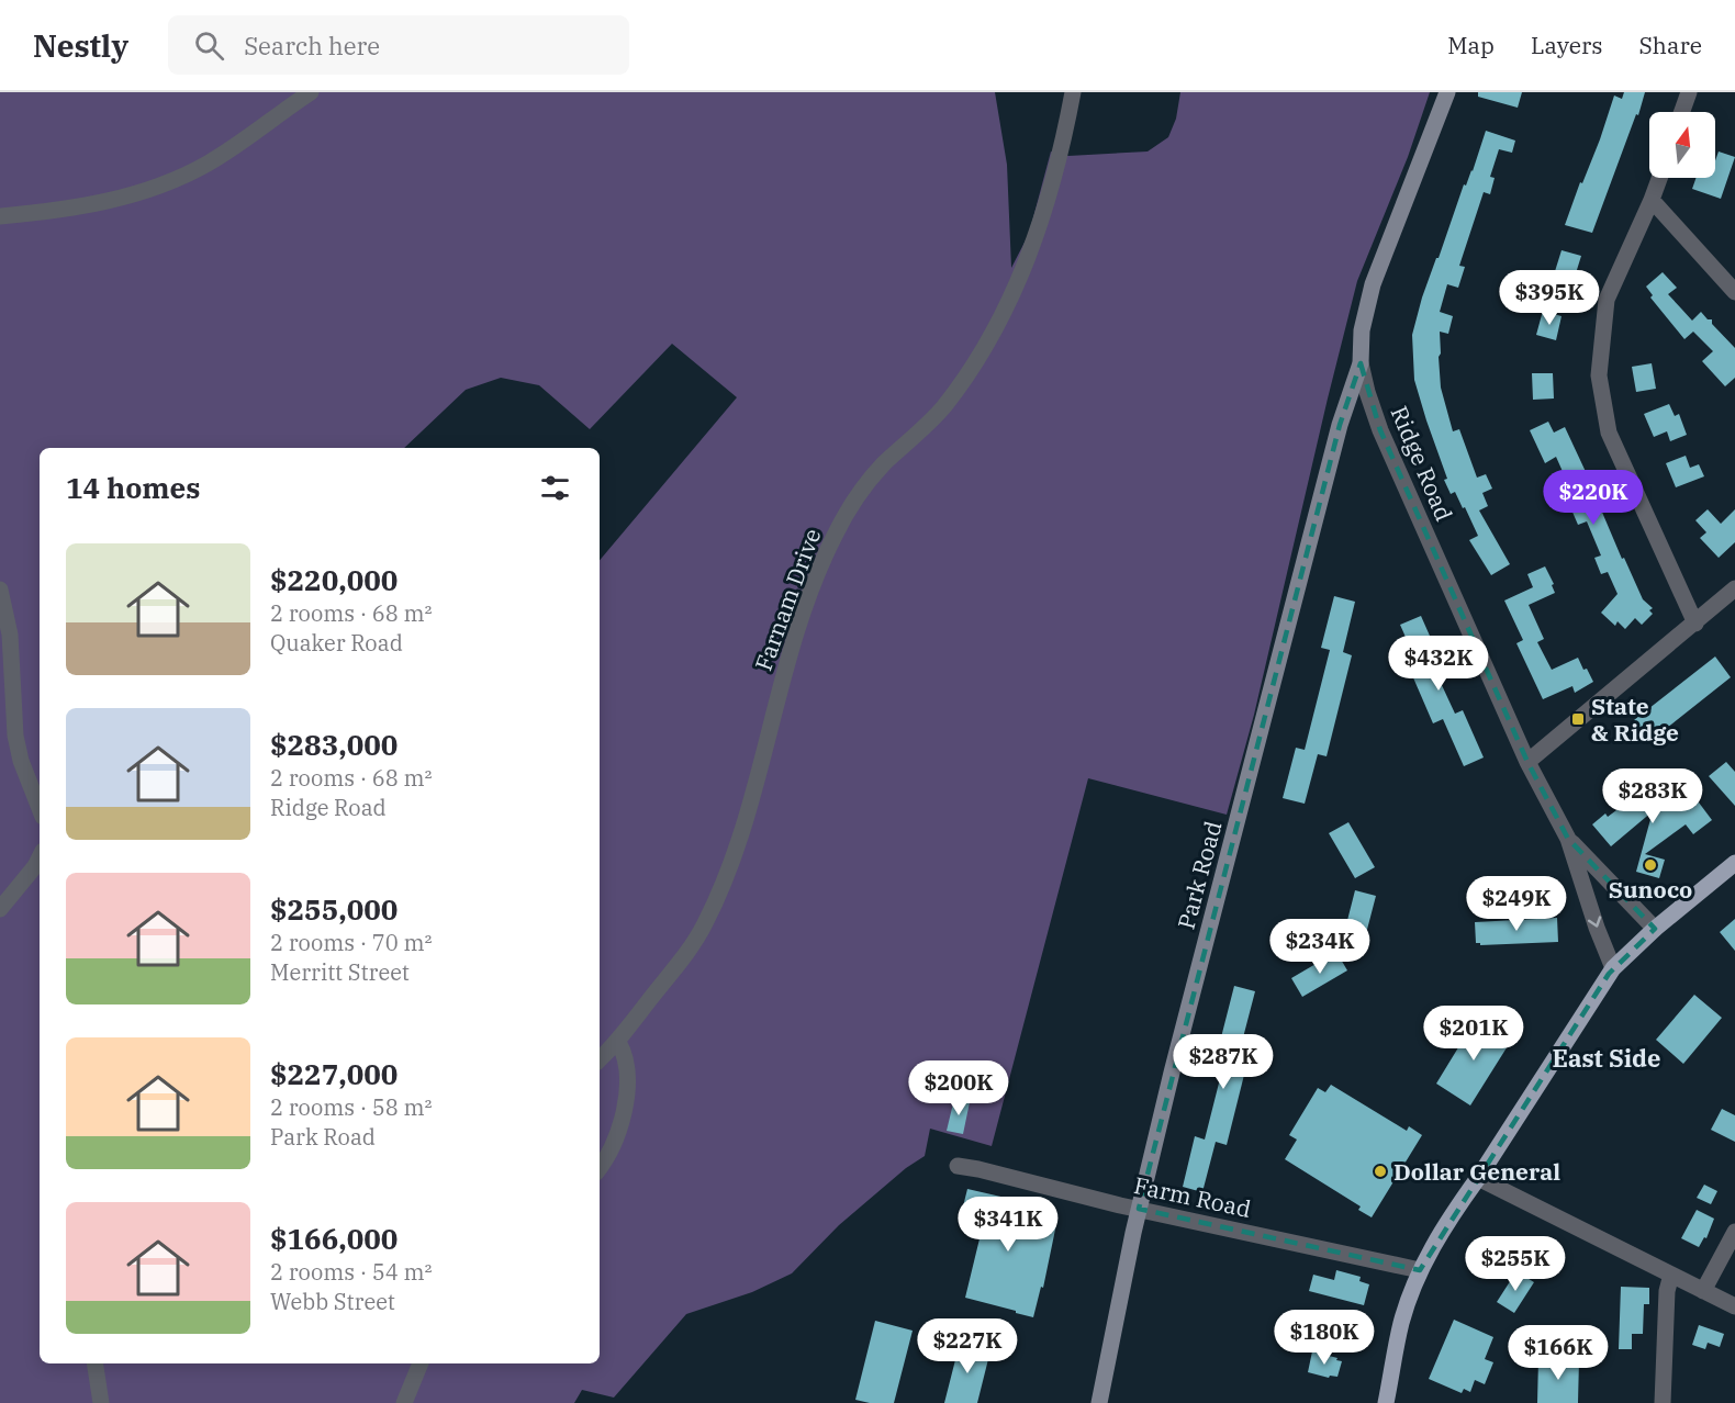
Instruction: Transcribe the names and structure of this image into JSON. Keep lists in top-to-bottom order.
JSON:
{
  "streets": {
    "main road": ["Ridge Road", "Park Road"],
    "street": ["Farnam Drive", "Farm Road"]
  },
  "crossings": [
    ["Ridge Road", "Park Road"],
    ["Park Road", "Farm Road"]
  ],
  "districts": ["East Side"],
  "places": {
    "transit": ["State & Ridge"],
    "other": ["Sunoco", "Dollar General"]
  },
  "north": "top",
  "page": {
    "header": "Nestly",
    "search": "Search here",
    "nav": ["Map", "Layers", "Share"],
    "price": [
      "$395K",
      "$220K",
      "$432K",
      "$283K",
      "$249K",
      "$234K",
      "$201K",
      "$287K",
      "$200K",
      "$341K",
      "$255K",
      "$180K",
      "$227K",
      "$166K"
    ],
    "heading": "14 homes",
    "list": [
      {
        "name": "$220,000",
        "note": "2 rooms · 68 m² · Quaker Road"
      },
      {
        "name": "$283,000",
        "note": "2 rooms · 68 m² · Ridge Road"
      },
      {
        "name": "$255,000",
        "note": "2 rooms · 70 m² · Merritt Street"
      },
      {
        "name": "$227,000",
        "note": "2 rooms · 58 m² · Park Road"
      },
      {
        "name": "$166,000",
        "note": "2 rooms · 54 m² · Webb Street"
      }
    ]
  }
}
